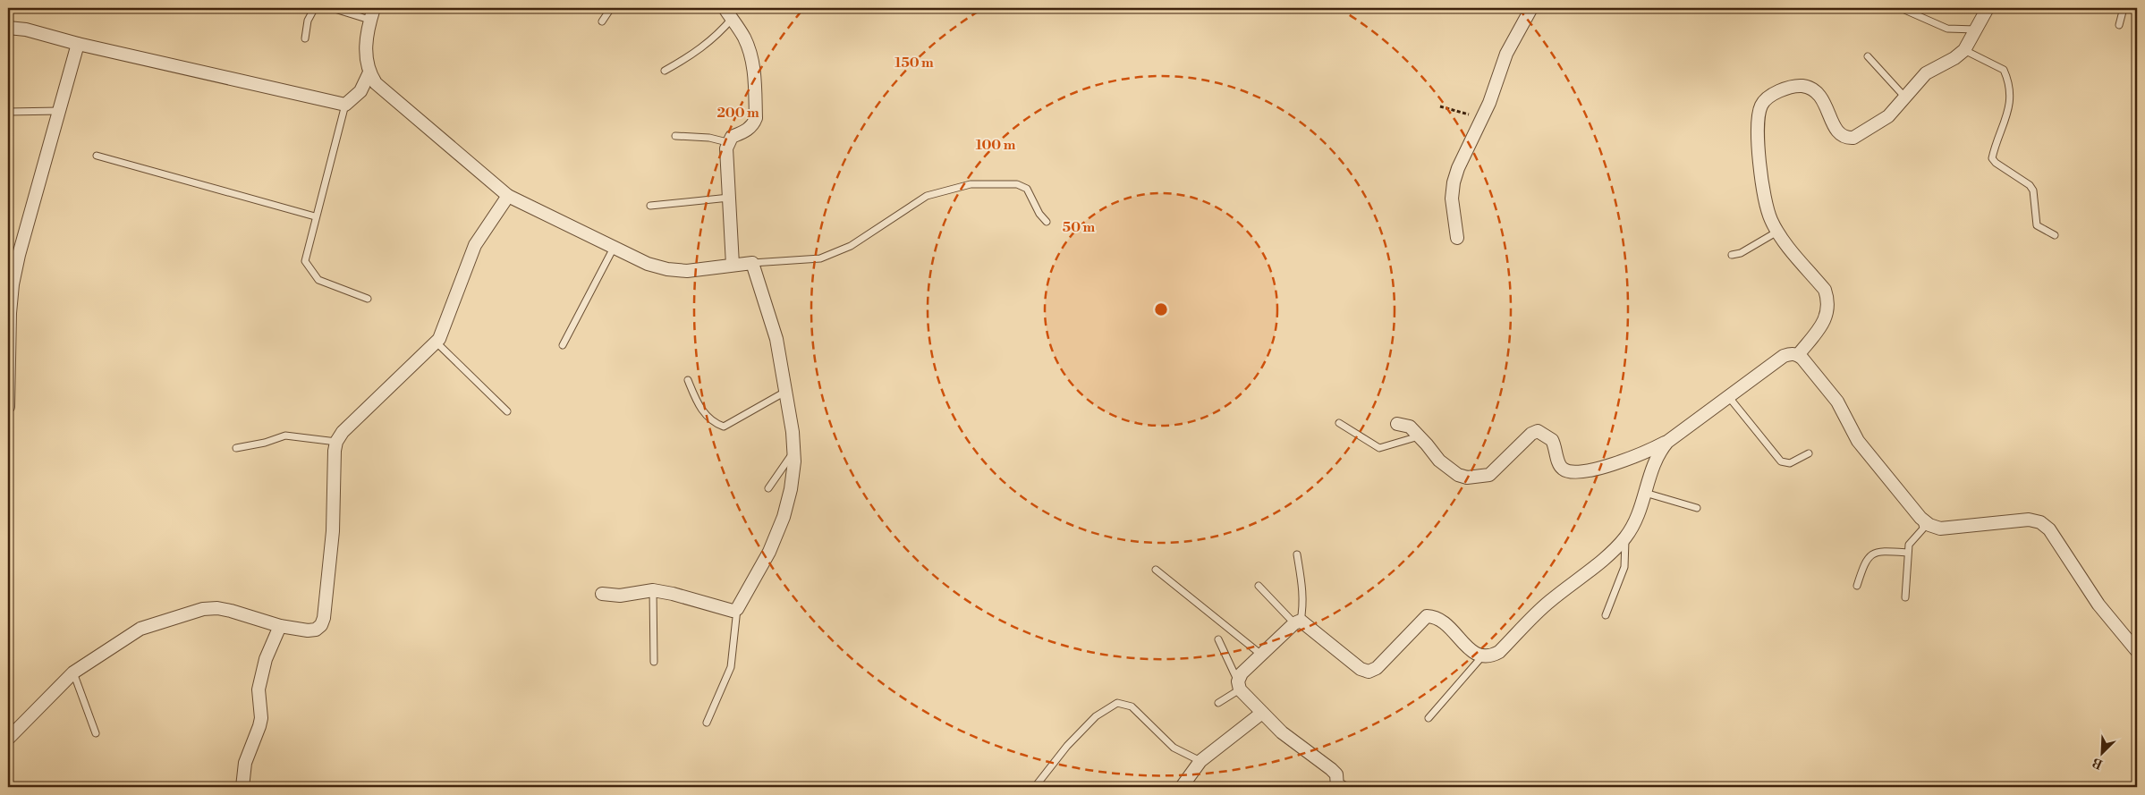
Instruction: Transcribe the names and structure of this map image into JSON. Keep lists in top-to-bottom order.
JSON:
{
  "north": "bottom left",
  "rings": [
    "150 m",
    "200 m",
    "100 m",
    "50 m"
  ]
}
